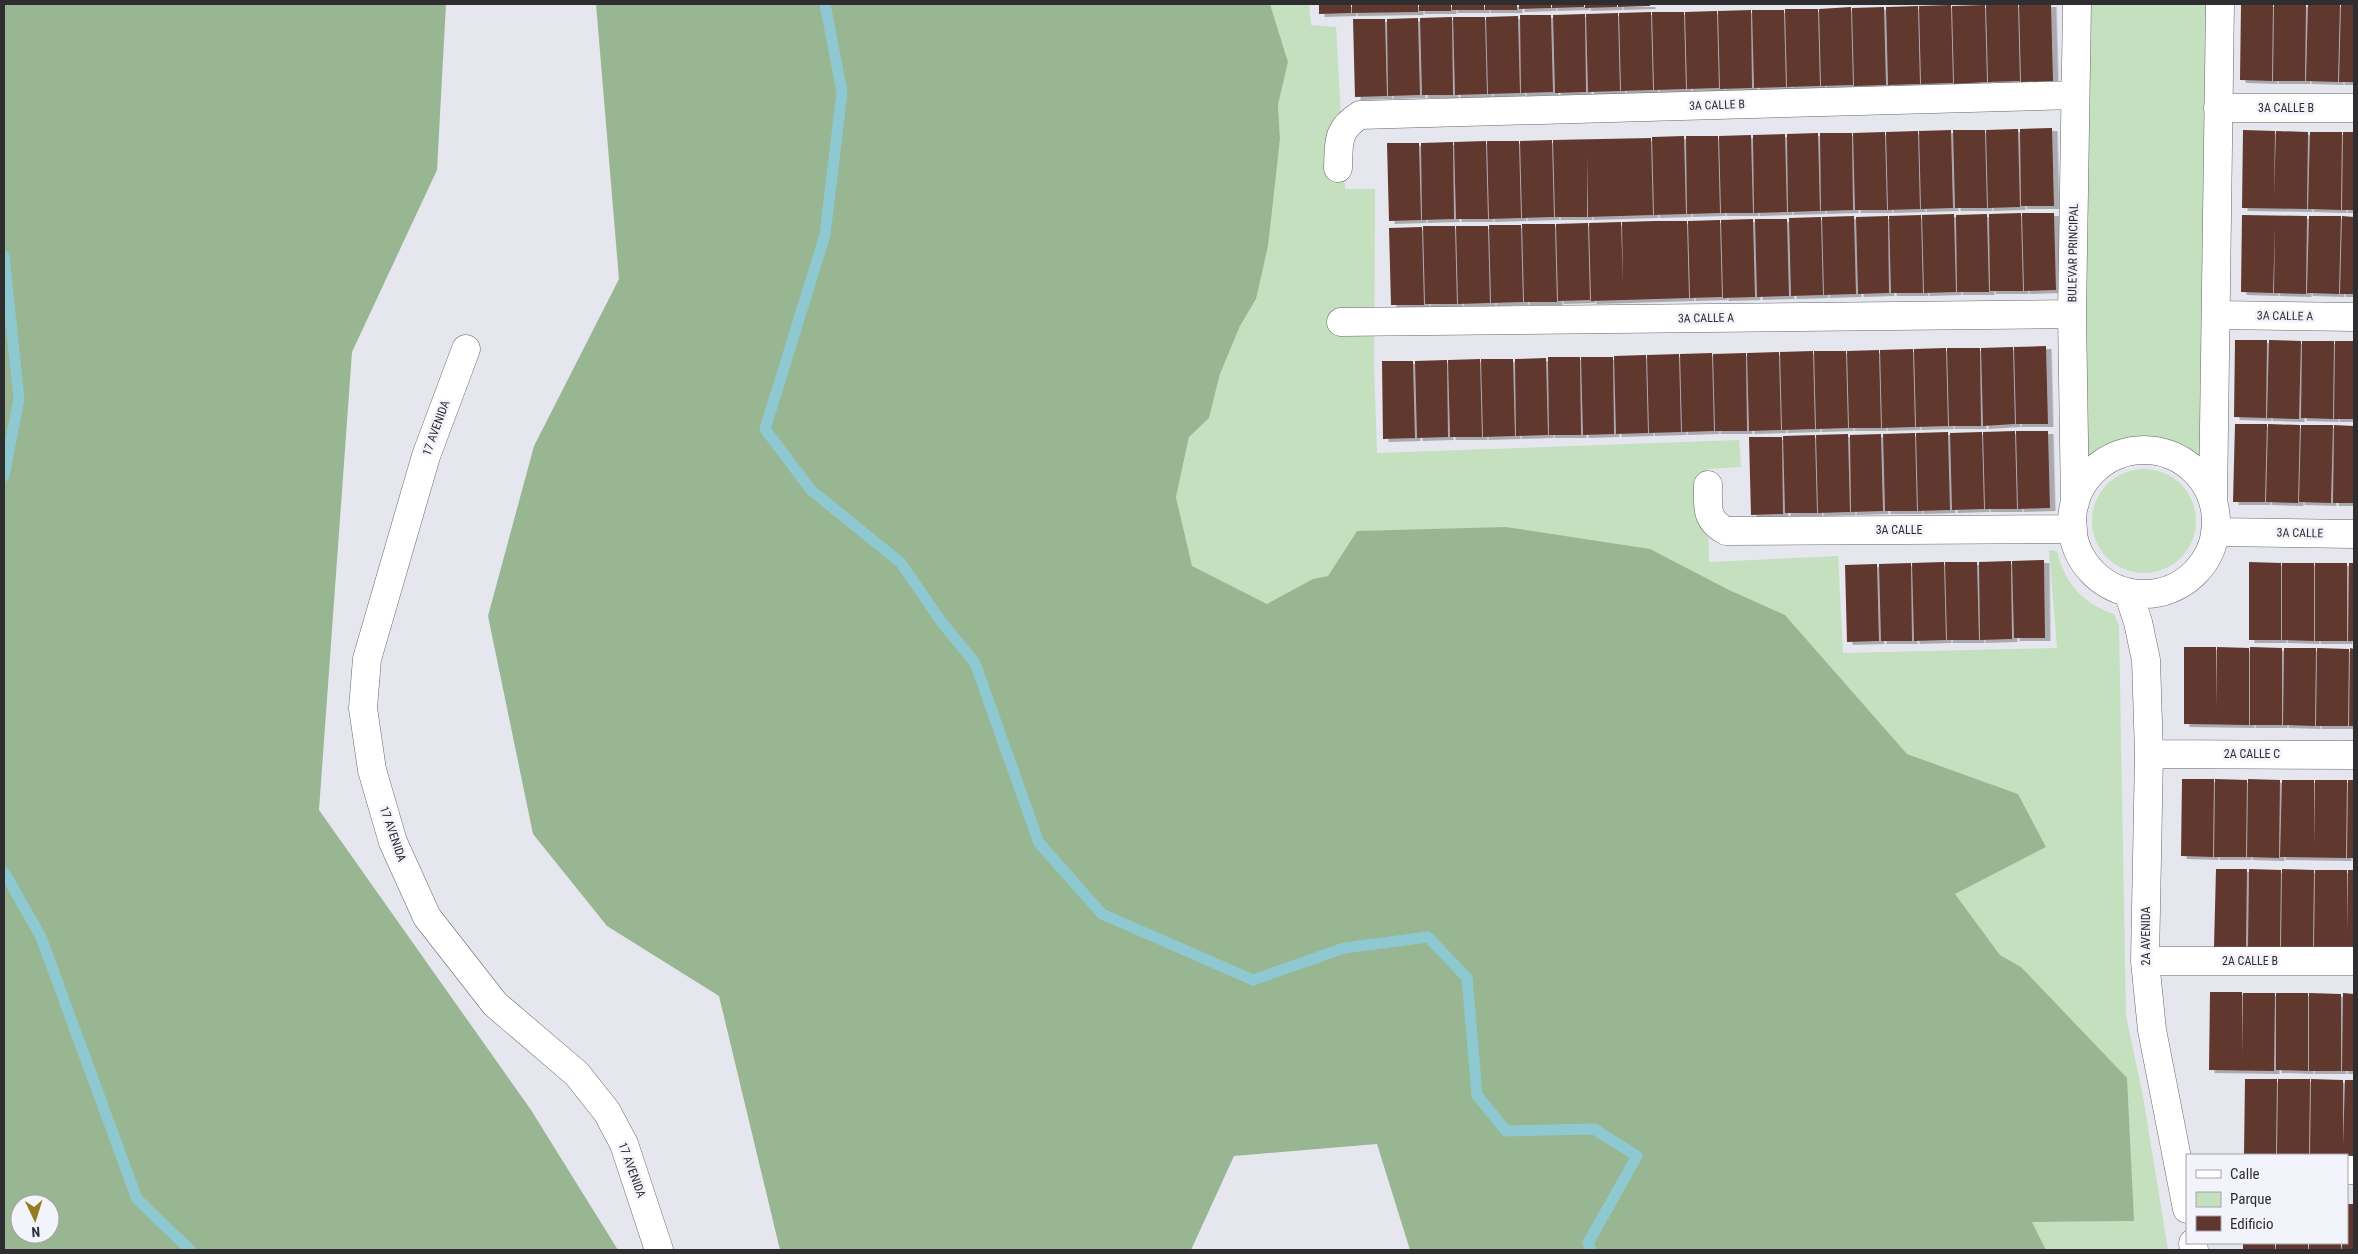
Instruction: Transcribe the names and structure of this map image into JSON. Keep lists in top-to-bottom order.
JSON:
{
  "streets": {
    "street": [
      "3A CALLE B",
      "BULEVAR PRINCIPAL",
      "3A CALLE A",
      "17 AVENIDA",
      "3A CALLE",
      "2A CALLE C",
      "2A AVENIDA",
      "2A CALLE B"
    ]
  },
  "crossings": [
    ["3A CALLE B", "BULEVAR PRINCIPAL"],
    ["BULEVAR PRINCIPAL", "3A CALLE A"],
    ["BULEVAR PRINCIPAL", "3A CALLE"],
    ["BULEVAR PRINCIPAL", "2A AVENIDA"],
    ["3A CALLE", "2A AVENIDA"],
    ["2A CALLE C", "2A AVENIDA"],
    ["2A AVENIDA", "2A CALLE B"]
  ],
  "legend": ["Calle", "Parque", "Edificio"],
  "north": "bottom"
}
